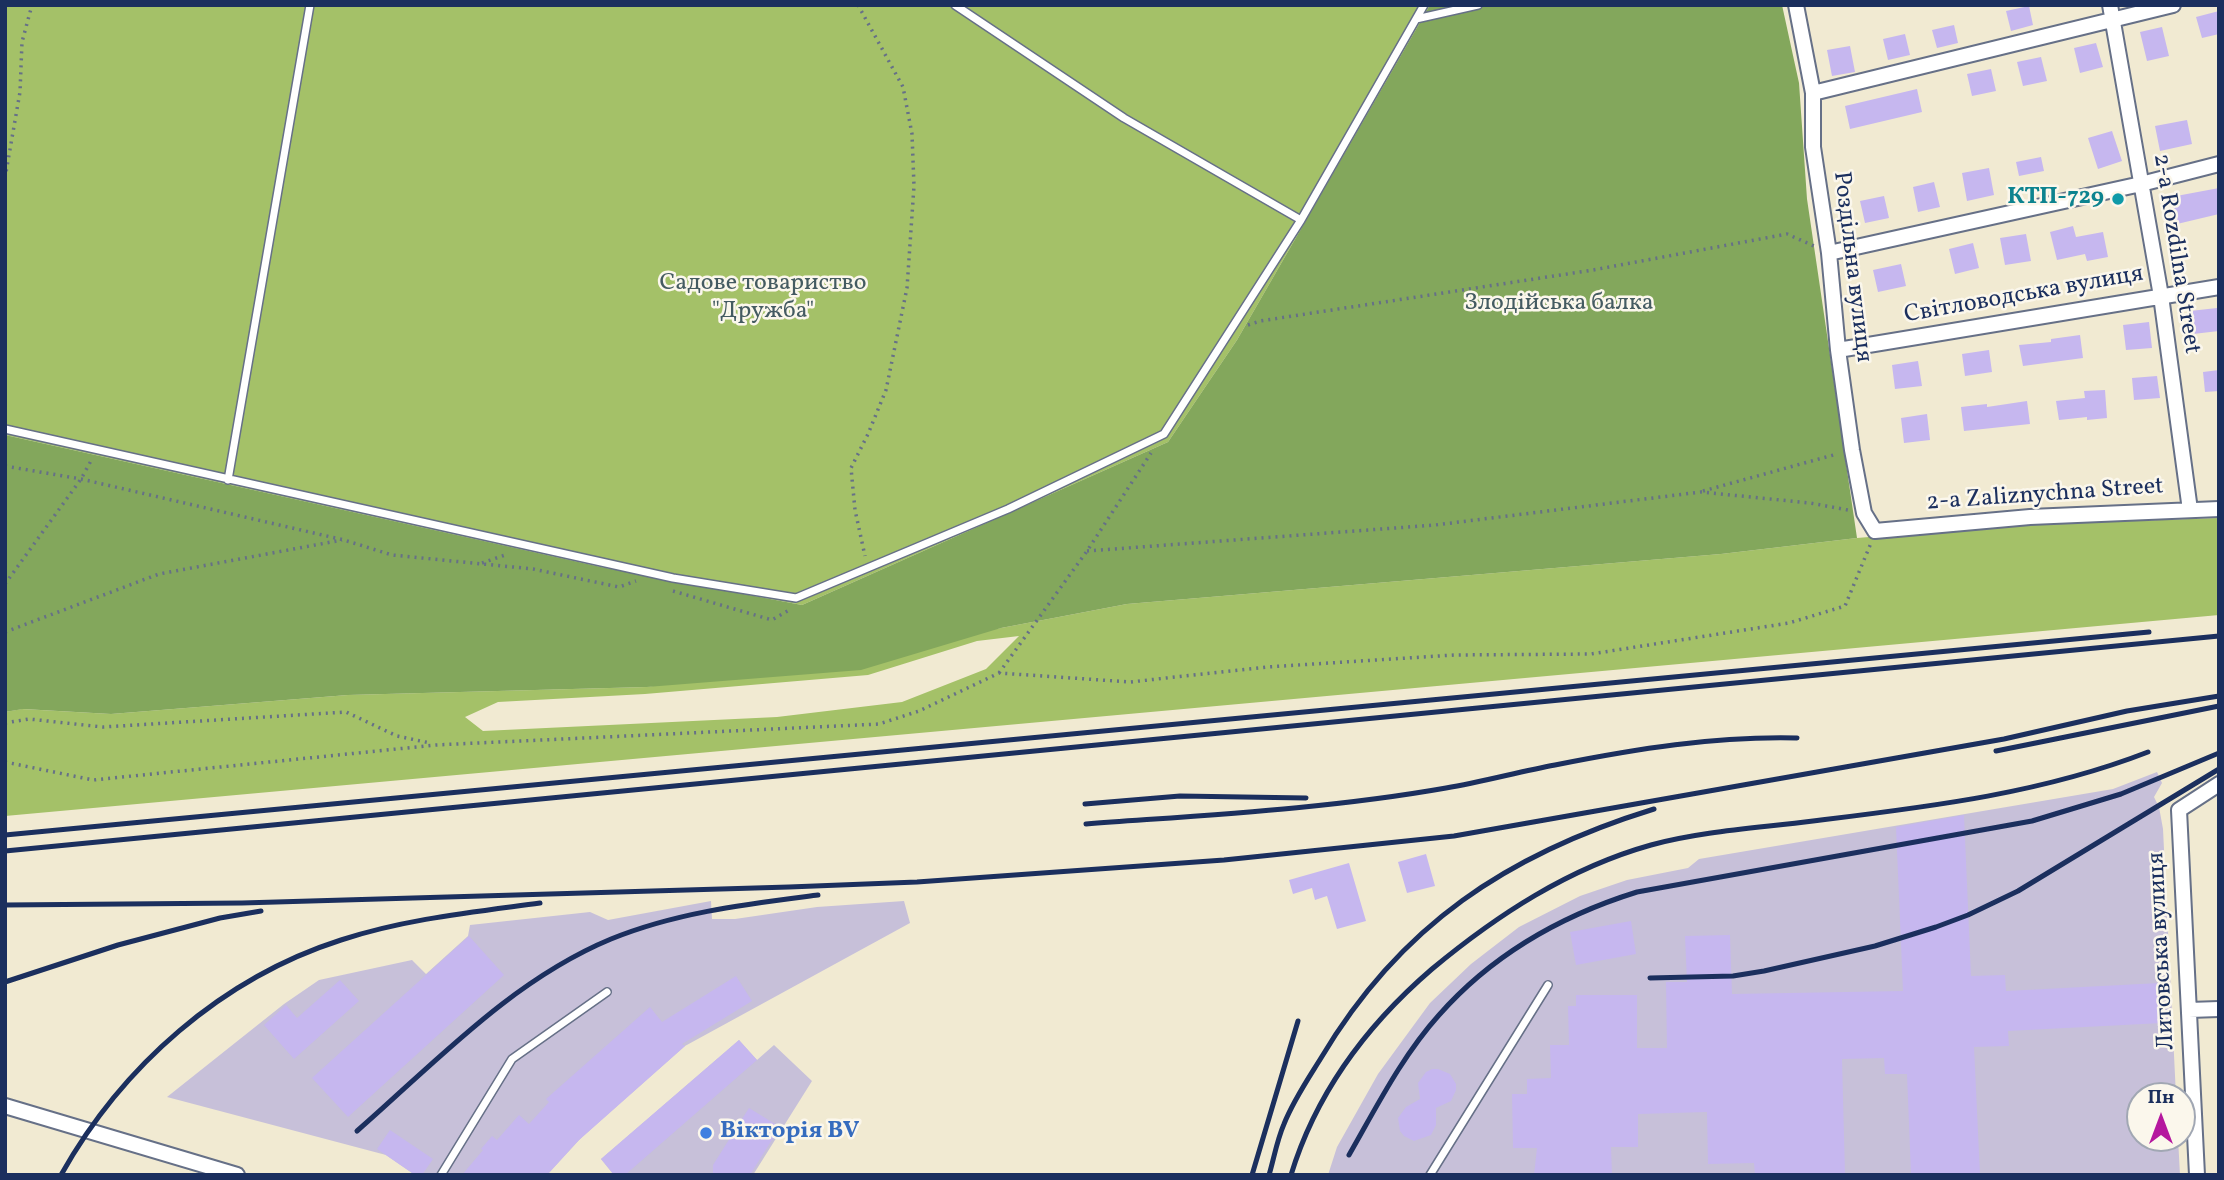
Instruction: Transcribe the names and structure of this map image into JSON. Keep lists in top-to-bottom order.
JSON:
{
  "streets": {
    "street": [
      "2-a Rozdilna Street",
      "Роздільна вулиця",
      "Світловодська вулиця",
      "2-a Zaliznychna Street",
      "Литовська вулиця"
    ]
  },
  "crossings": [
    ["2-a Rozdilna Street", "Світловодська вулиця"],
    ["2-a Rozdilna Street", "2-a Zaliznychna Street"],
    ["Роздільна вулиця", "Світловодська вулиця"],
    ["Роздільна вулиця", "2-a Zaliznychna Street"]
  ],
  "parks": ["Садове товариство \"Дружба\"", "Злодійська балка"],
  "places": ["КТП-729", "Вікторія BV"],
  "north": "top"
}
